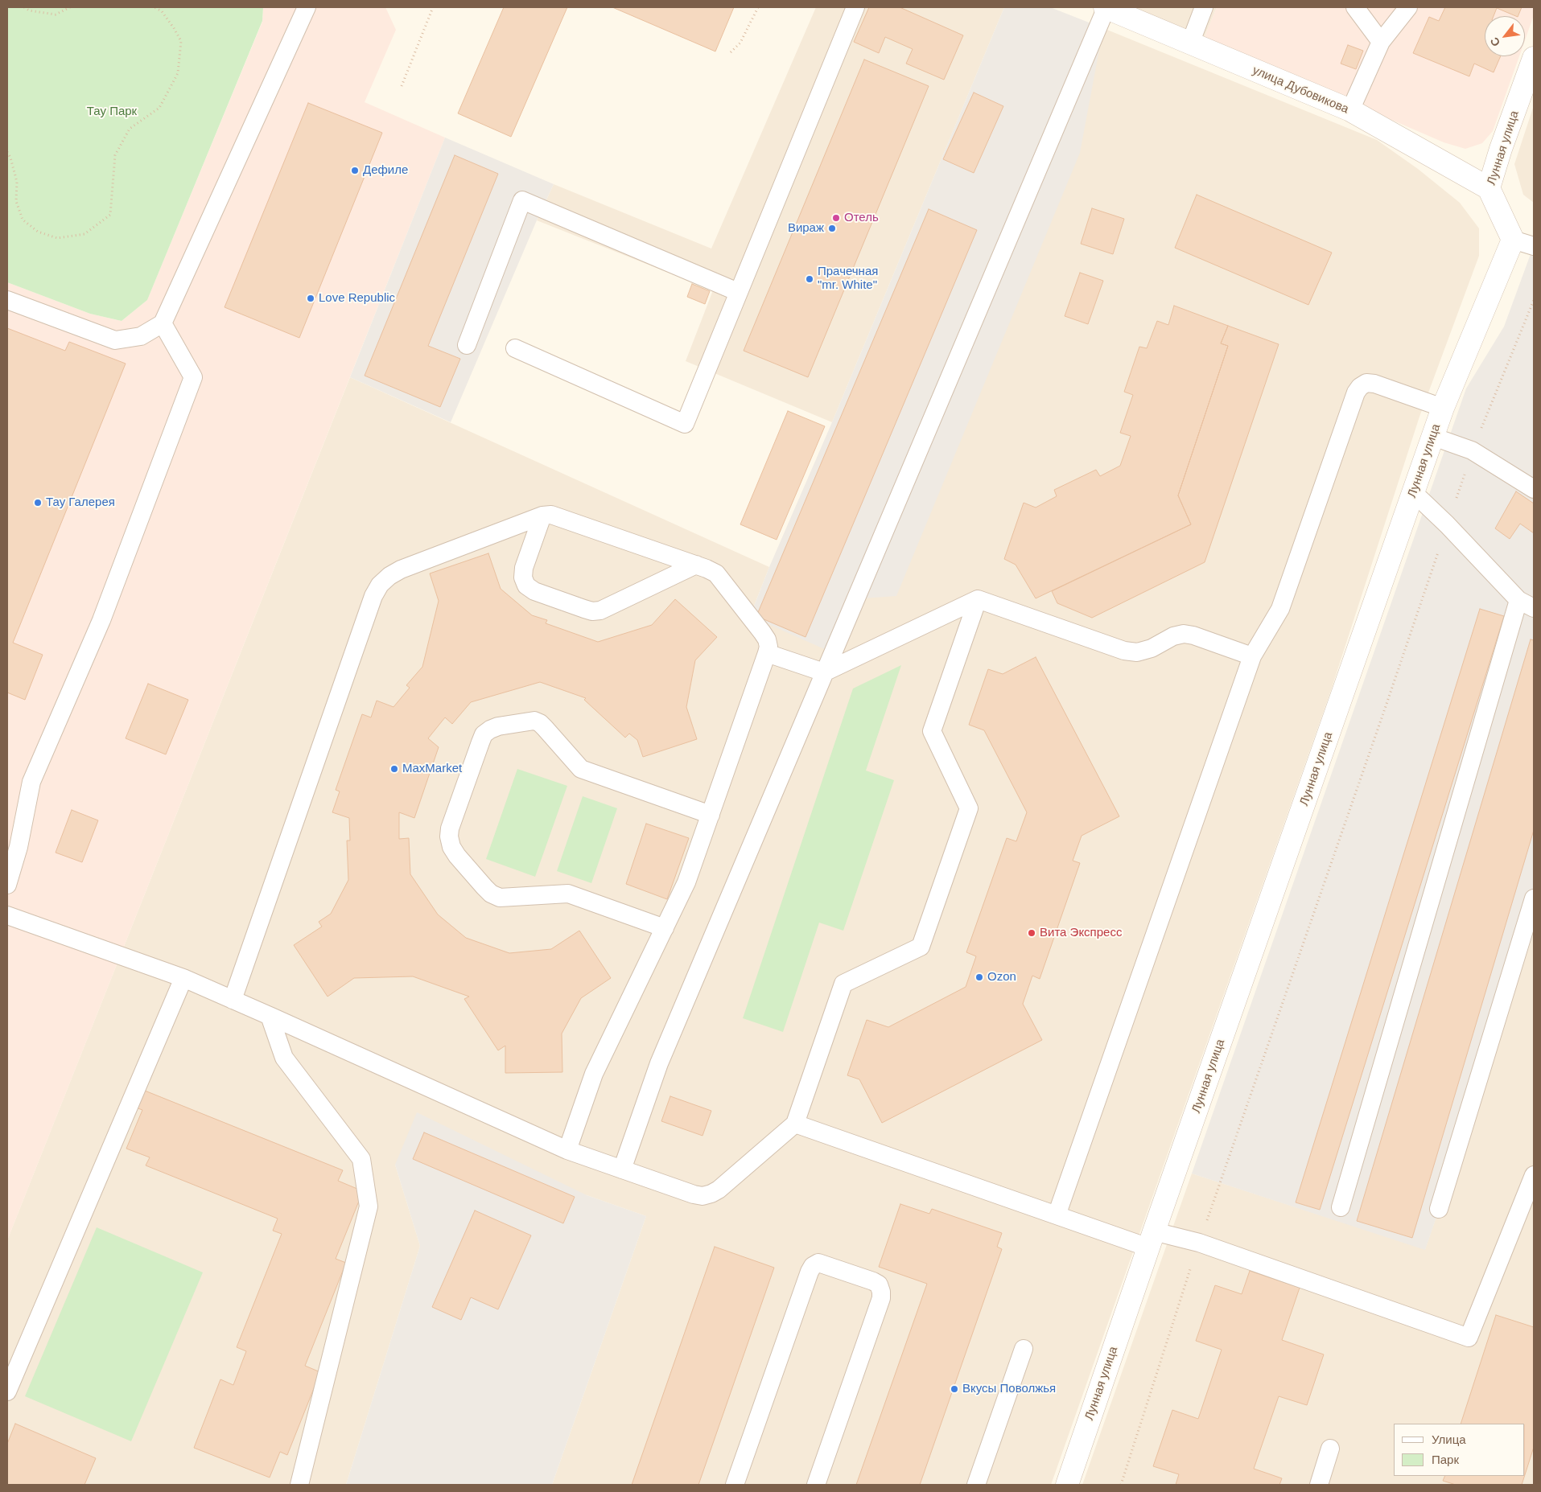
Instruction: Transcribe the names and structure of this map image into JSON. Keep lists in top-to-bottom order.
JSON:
{
  "streets": {
    "street": ["улица Дубовикова", "Лунная улица"]
  },
  "crossings": [
    ["улица Дубовикова", "Лунная улица"]
  ],
  "parks": ["Тау Парк"],
  "places": [
    "Дефиле",
    "Отель",
    "Вираж",
    "Прачечная \"mr. White\"",
    "Love Republic",
    "Тау Галерея",
    "MaxMarket",
    "Вита Экспресс",
    "Ozon",
    "Вкусы Поволжья"
  ],
  "legend": ["Улица", "Парк"],
  "north": "bottom left"
}
